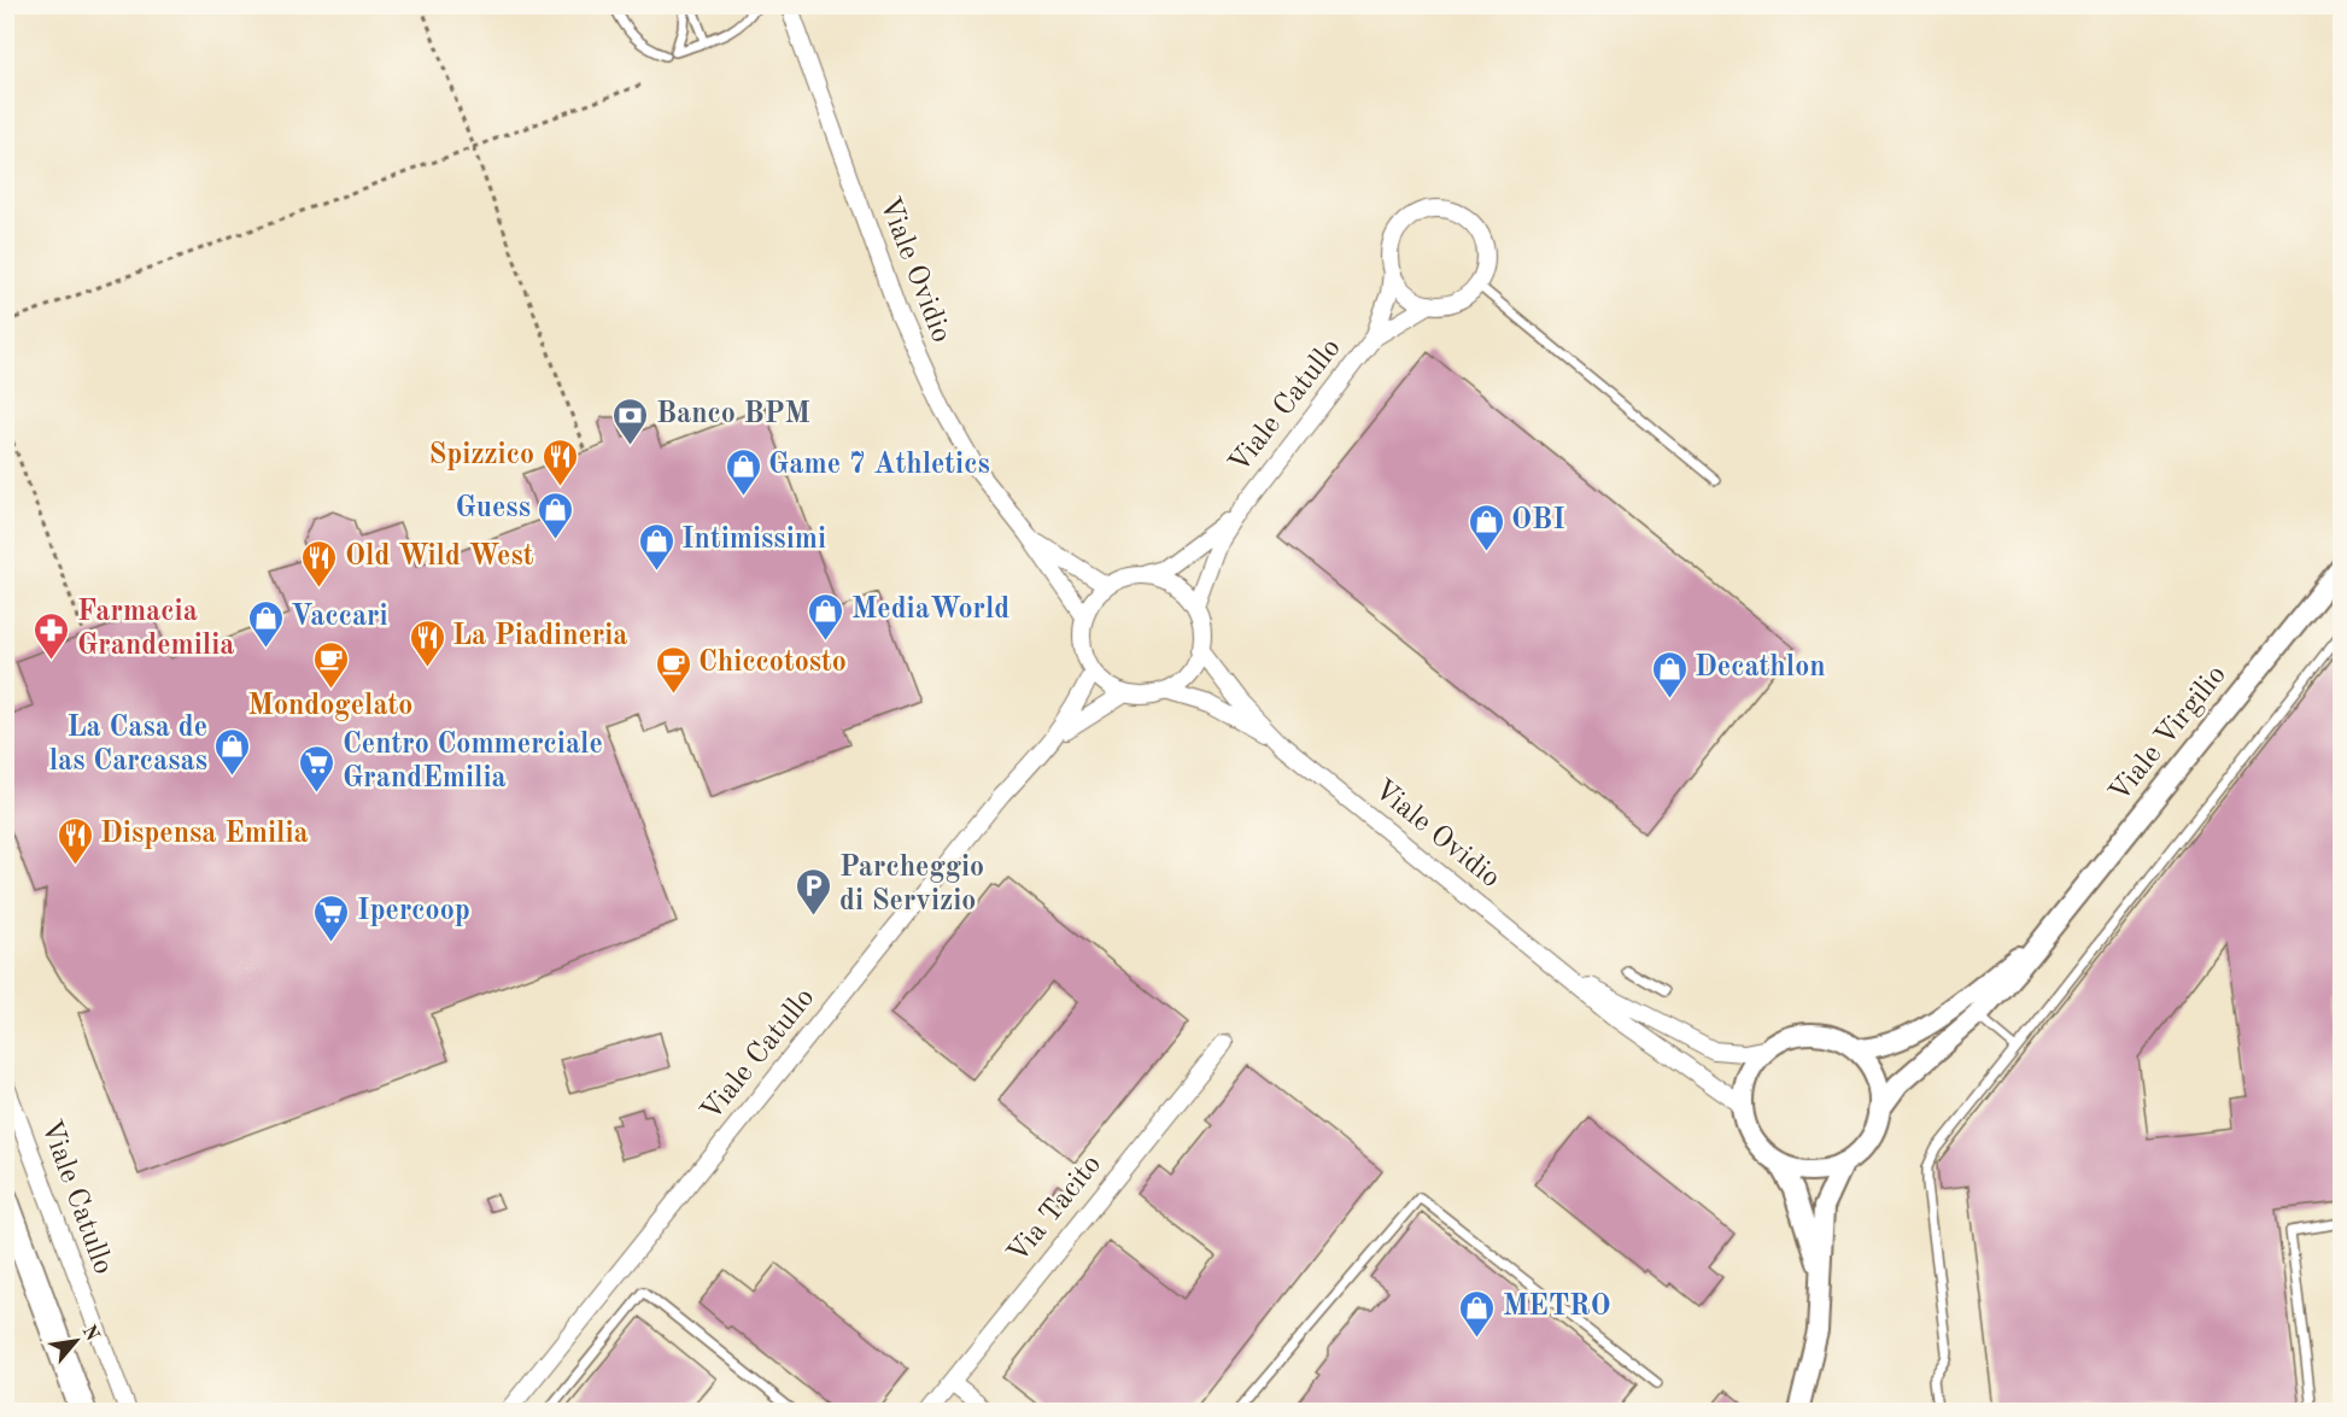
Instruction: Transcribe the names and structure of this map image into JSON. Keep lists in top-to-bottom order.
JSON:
{
  "streets": {
    "street": [
      "Viale Ovidio",
      "Viale Catullo",
      "Viale Virgilio",
      "Via Tacito"
    ]
  },
  "crossings": [
    ["Viale Ovidio", "Viale Catullo"],
    ["Viale Ovidio", "Viale Virgilio"]
  ],
  "places": {
    "bank": ["Banco BPM"],
    "restaurant": [
      "Spizzico",
      "Old Wild West",
      "La Piadineria",
      "Dispensa Emilia"
    ],
    "shop": [
      "Game 7 Athletics",
      "Guess",
      "OBI",
      "Intimissimi",
      "MediaWorld",
      "Vaccari",
      "Decathlon",
      "La Casa de las Carcasas",
      "METRO"
    ],
    "pharmacy": ["Farmacia Grandemilia"],
    "cafe": ["Mondogelato", "Chiccotosto"],
    "supermarket": ["Centro Commerciale GrandEmilia", "Ipercoop"],
    "parking": ["Parcheggio di Servizio"]
  },
  "north": "top right"
}
